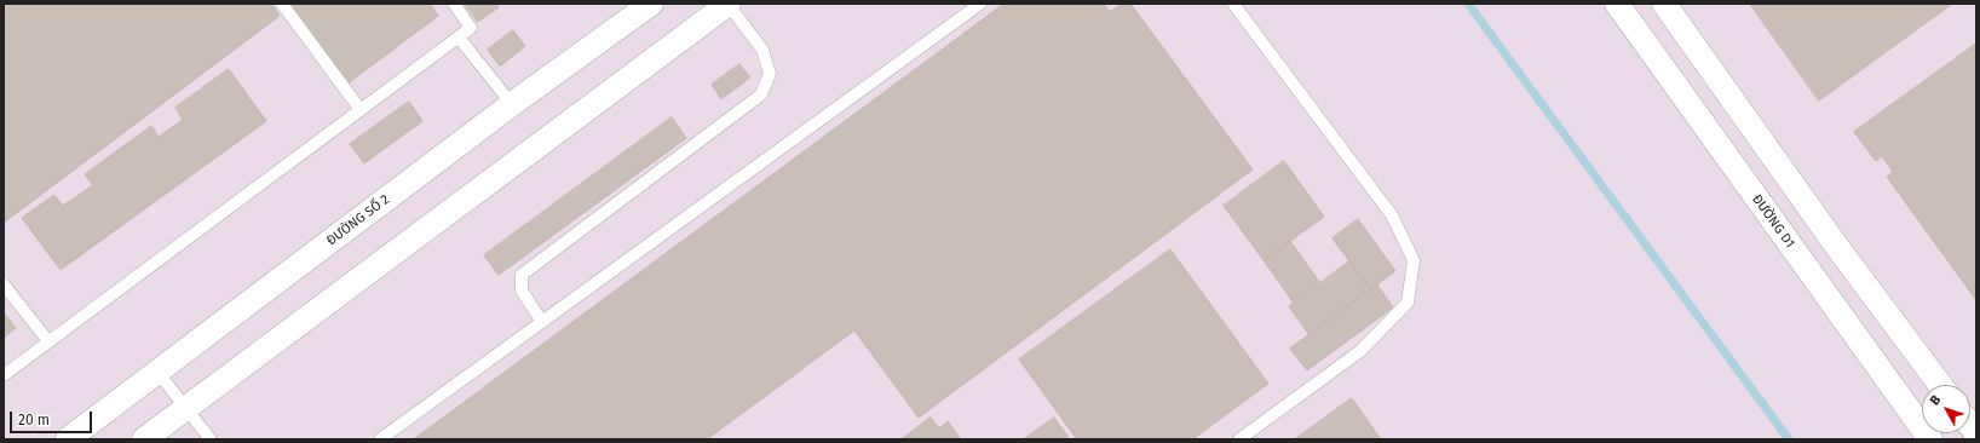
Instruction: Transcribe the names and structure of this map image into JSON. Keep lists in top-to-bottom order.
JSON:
{
  "streets": {
    "street": ["ĐƯỜNG SỐ 2", "ĐƯỜNG D1"]
  },
  "scale_bar": "20 m",
  "north": "top left"
}
